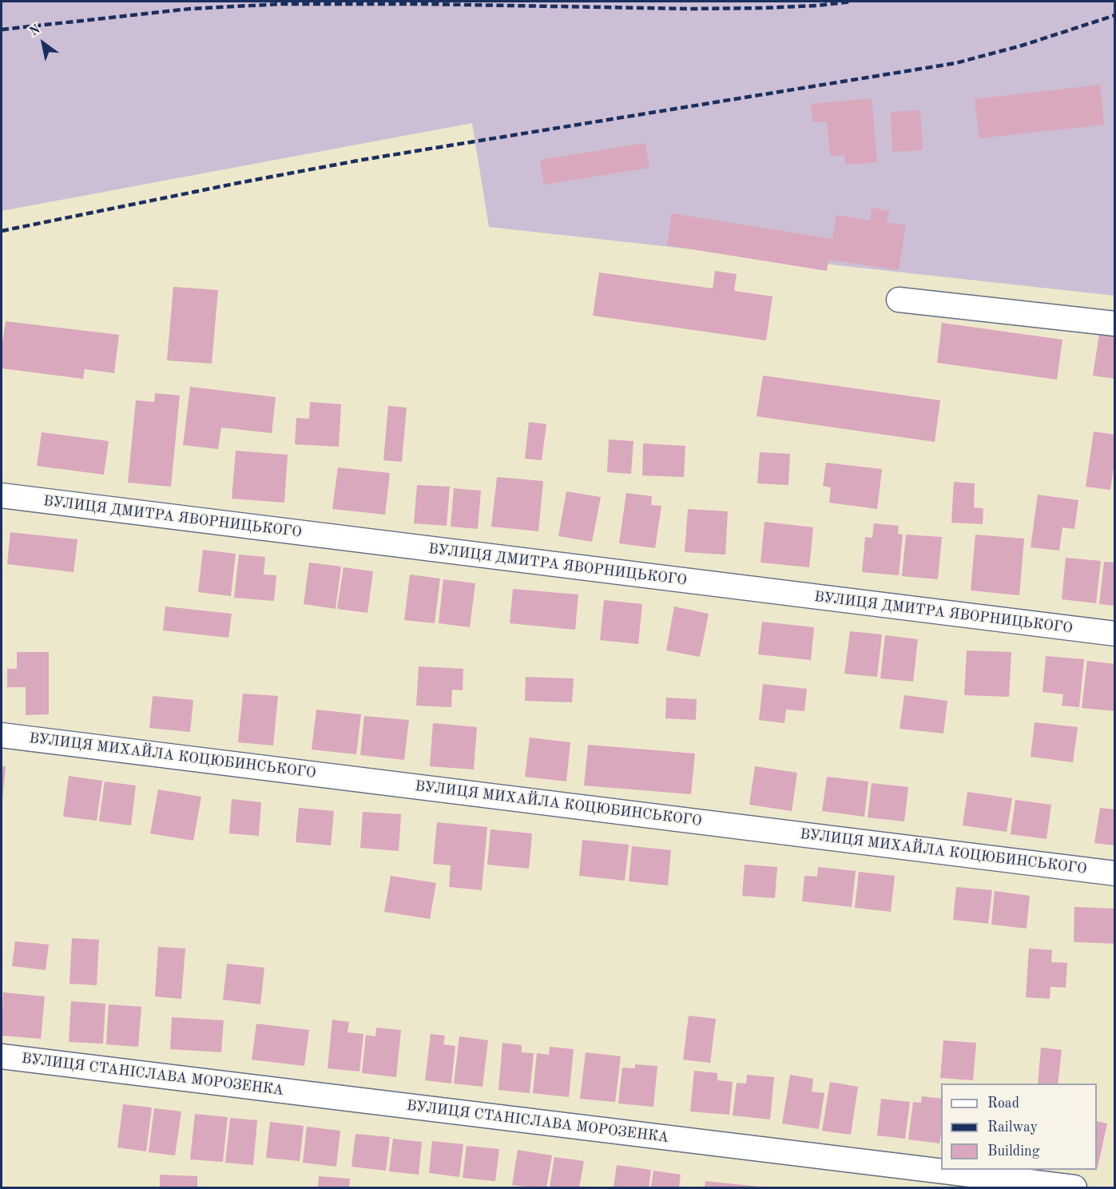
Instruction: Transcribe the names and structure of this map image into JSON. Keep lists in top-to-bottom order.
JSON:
{
  "streets": {
    "street": ["ВУЛИЦЯ ДМИТРА ЯВОРНИЦЬКОГО", "ВУЛИЦЯ МИХАЙЛА КОЦЮБИНСЬКОГО", "ВУЛИЦЯ СТАНІСЛАВА МОРОЗЕНКА"]
  },
  "legend": ["Road", "Railway", "Building"],
  "north": "top left"
}
